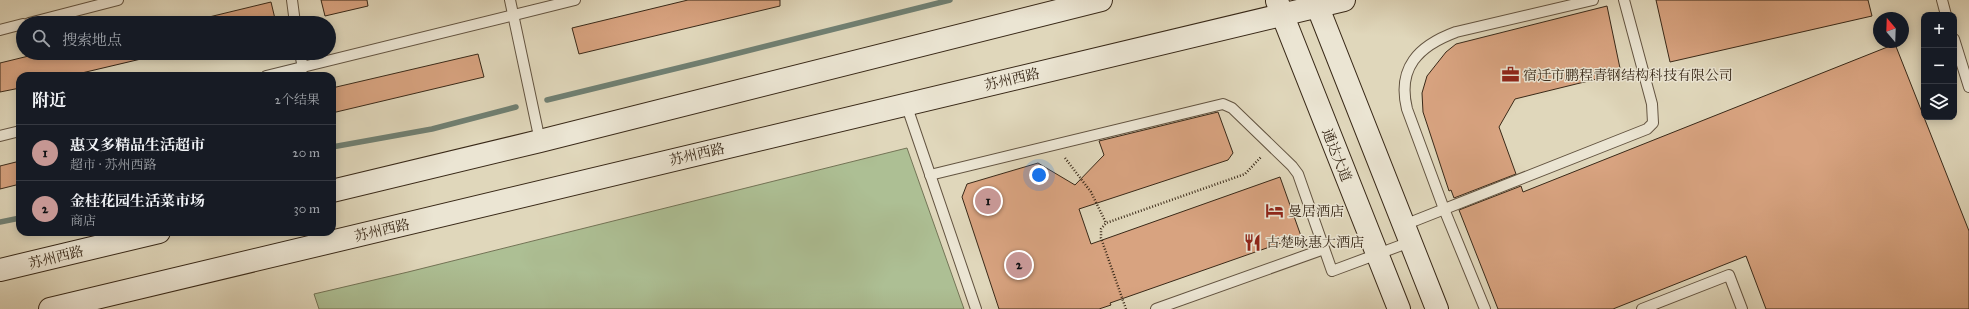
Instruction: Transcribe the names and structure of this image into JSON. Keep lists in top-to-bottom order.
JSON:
{
  "streets": {
    "main road": ["苏州西路", "通达大道"]
  },
  "crossings": [
    ["苏州西路", "通达大道"]
  ],
  "places": {
    "office": ["宿迁市鹏程青钢结构科技有限公司"],
    "hotel": ["曼居酒店"],
    "restaurant": ["古楚咏惠大酒店"]
  },
  "north": "top",
  "page": {
    "map_buttons": ["+", "−"],
    "search": "搜索地点",
    "heading": ["附近", "2个结果"],
    "list": [
      {
        "mark": "1",
        "name": "惠又多精品生活超市",
        "note": "超市 · 苏州西路",
        "value": "20 m"
      },
      {
        "mark": "2",
        "name": "金桂花园生活菜市场",
        "note": "商店",
        "value": "30 m"
      }
    ],
    "pins": ["1", "2"]
  }
}
